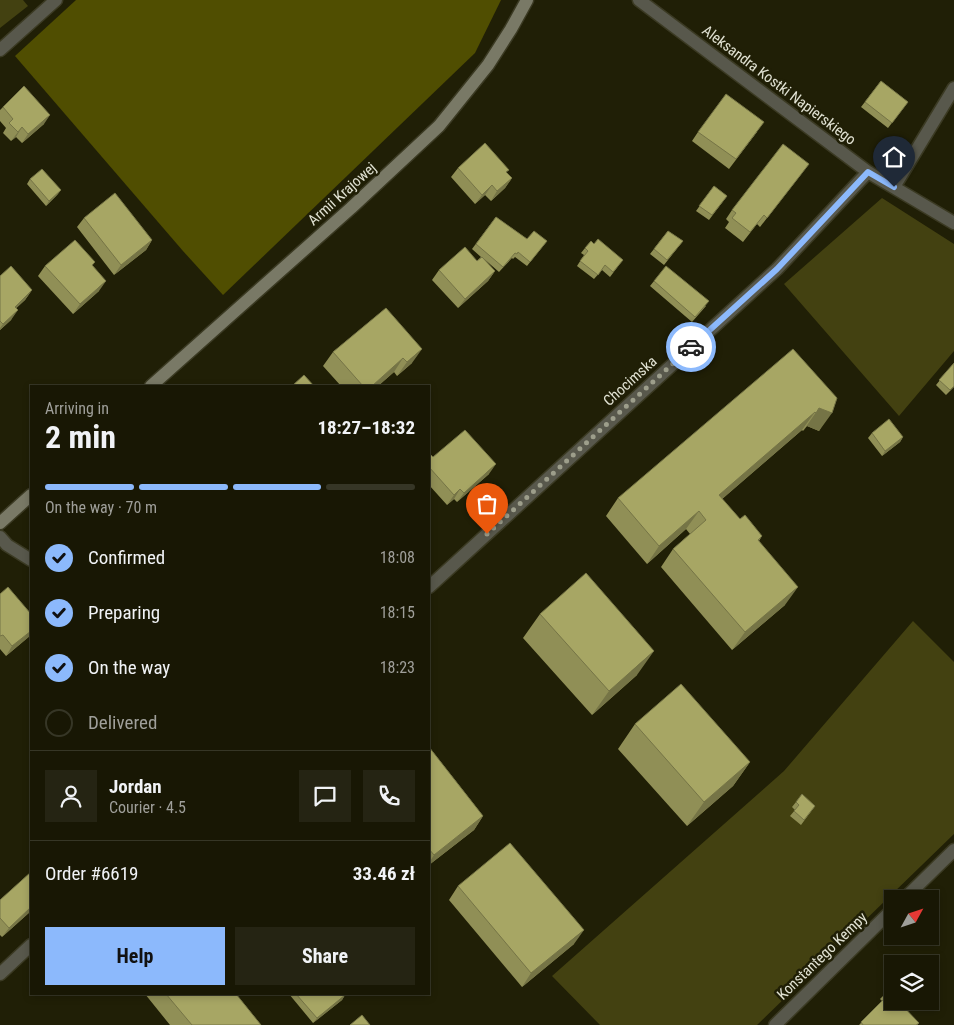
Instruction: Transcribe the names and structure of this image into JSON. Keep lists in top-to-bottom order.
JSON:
{
  "streets": {
    "street": [
      "Aleksandra Kostki Napierskiego",
      "Armii Krajowej",
      "Chocimska",
      "Konstantego Kempy"
    ]
  },
  "crossings": [
    ["Aleksandra Kostki Napierskiego", "Chocimska"]
  ],
  "north": "top right",
  "page": {
    "heading": ["2 min", "Arriving in", "18:27–18:32"],
    "panel": [
      "Jordan",
      "Courier · 4.5",
      "Order #6619",
      "33.46 zł"
    ],
    "bar": "On the way · 70 m",
    "list": [
      ["Confirmed", "18:08"],
      ["Preparing", "18:15"],
      ["On the way", "18:23"],
      "Delivered"
    ],
    "buttons": ["Help", "Share"]
  }
}
